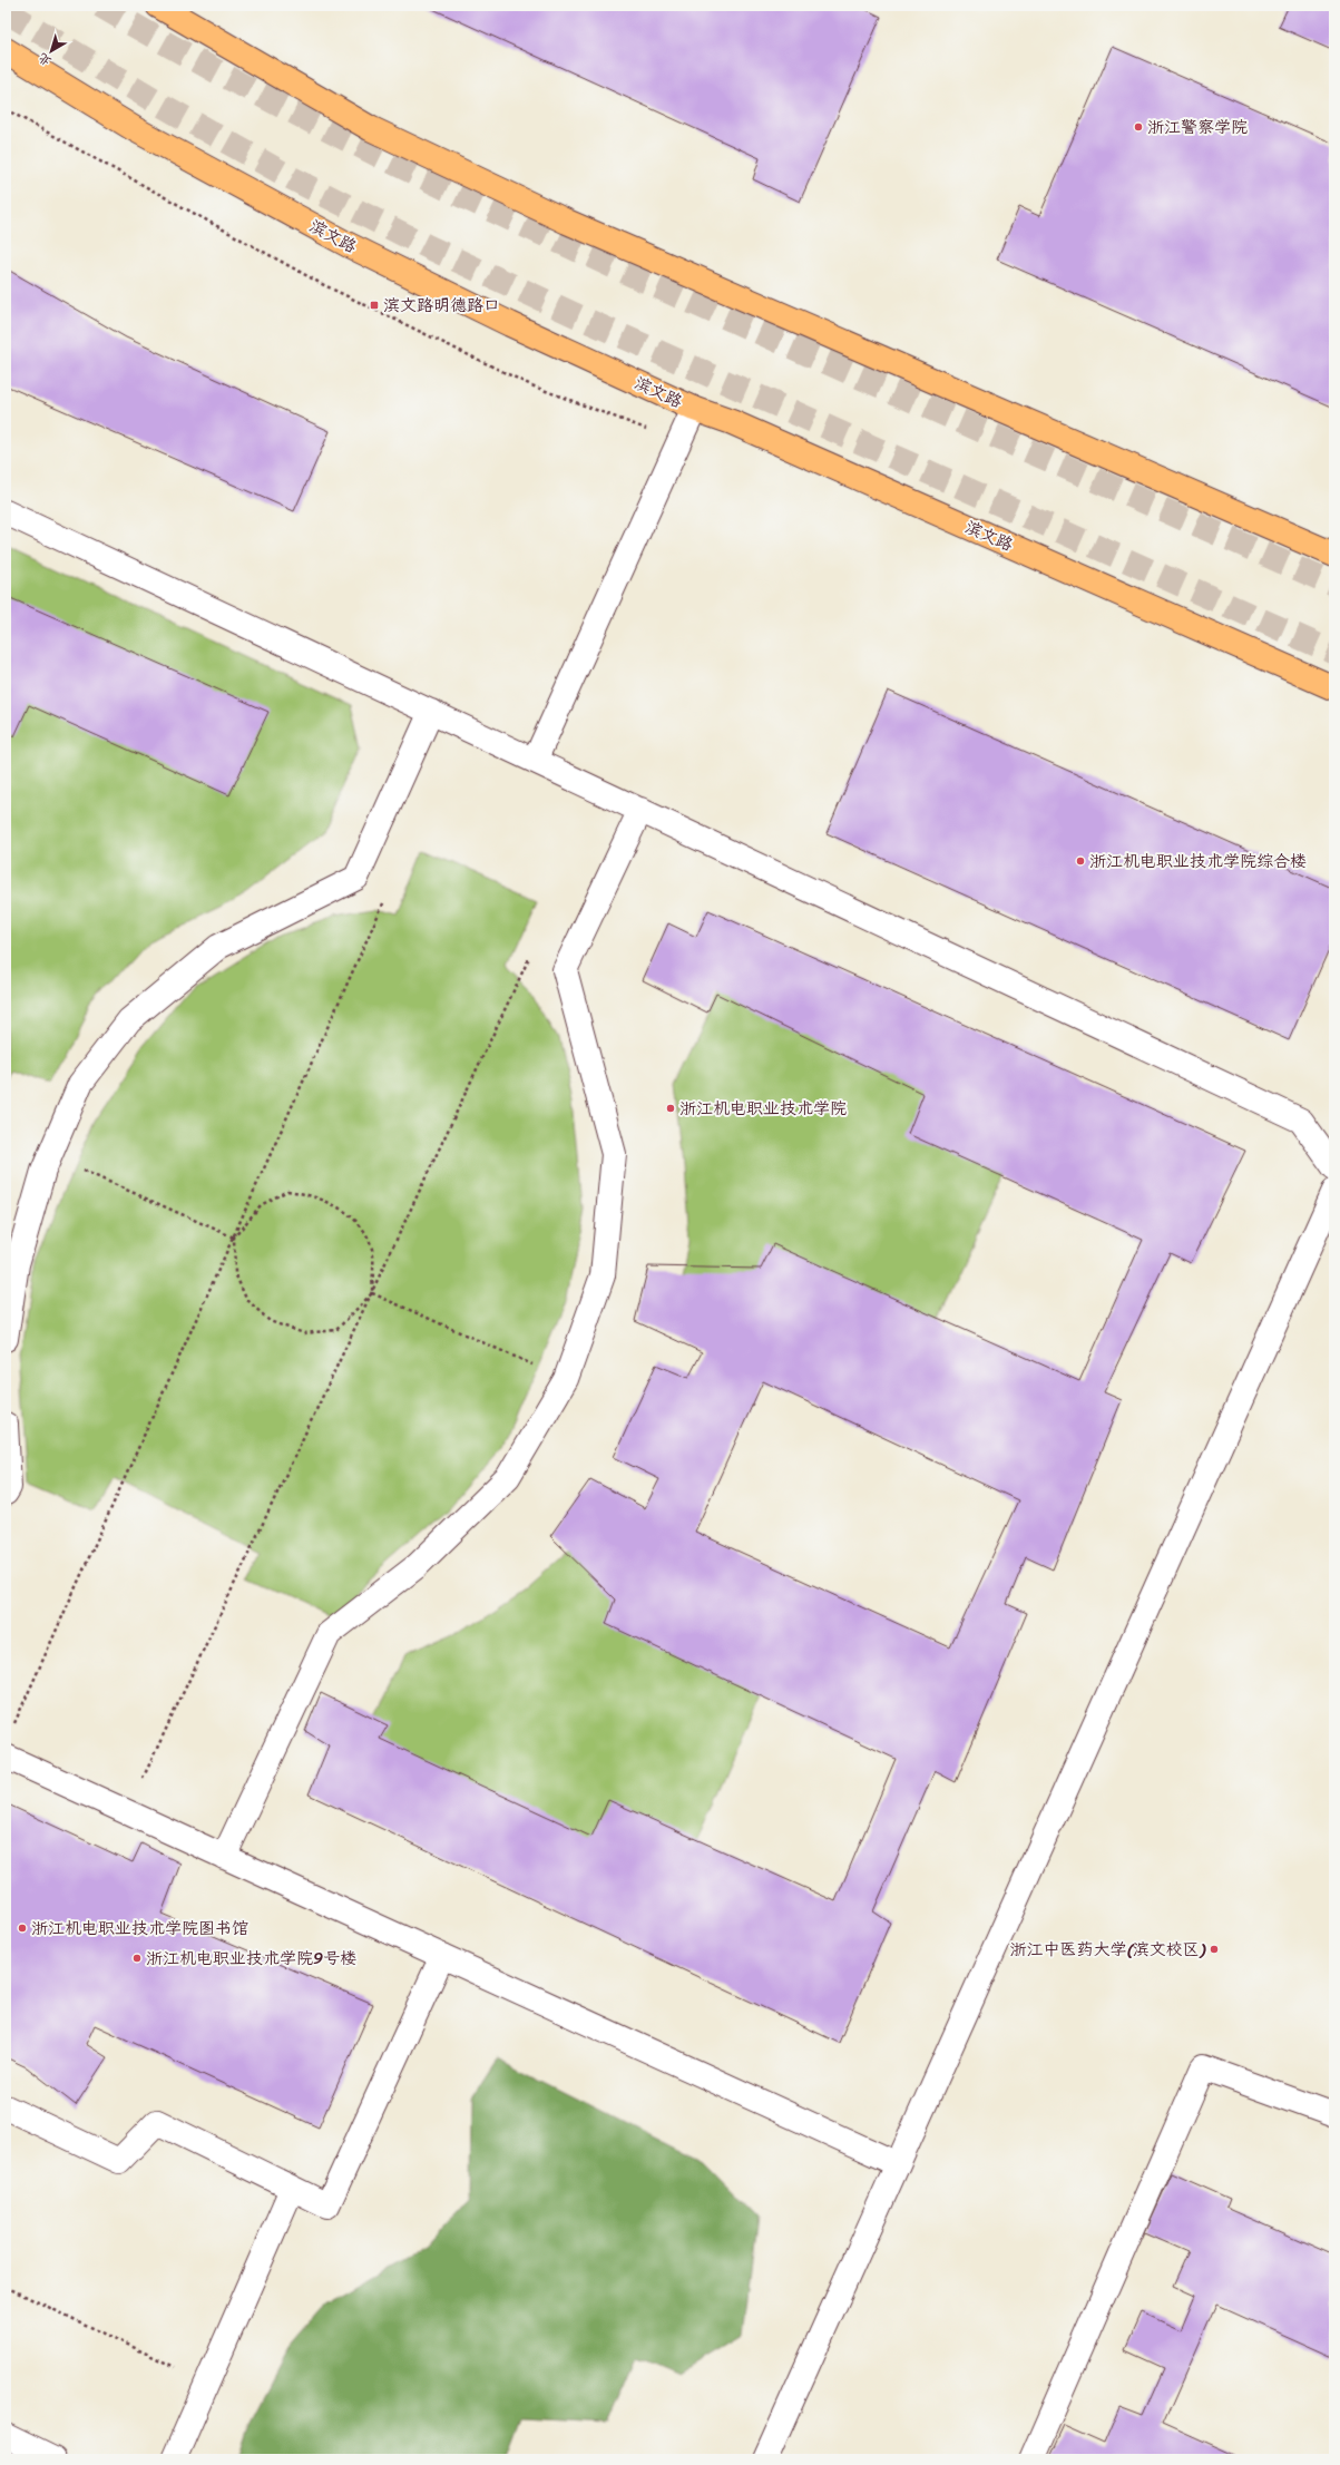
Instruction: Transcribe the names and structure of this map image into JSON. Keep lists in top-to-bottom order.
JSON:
{
  "streets": {
    "main road": ["滨文路"]
  },
  "places": {
    "other": [
      "浙江警察学院",
      "浙江机电职业技术学院综合楼",
      "浙江机电职业技术学院",
      "浙江机电职业技术学院图书馆",
      "浙江中医药大学(滨文校区)",
      "浙江机电职业技术学院9号楼"
    ],
    "transit": ["滨文路明德路口"]
  },
  "north": "bottom left"
}
